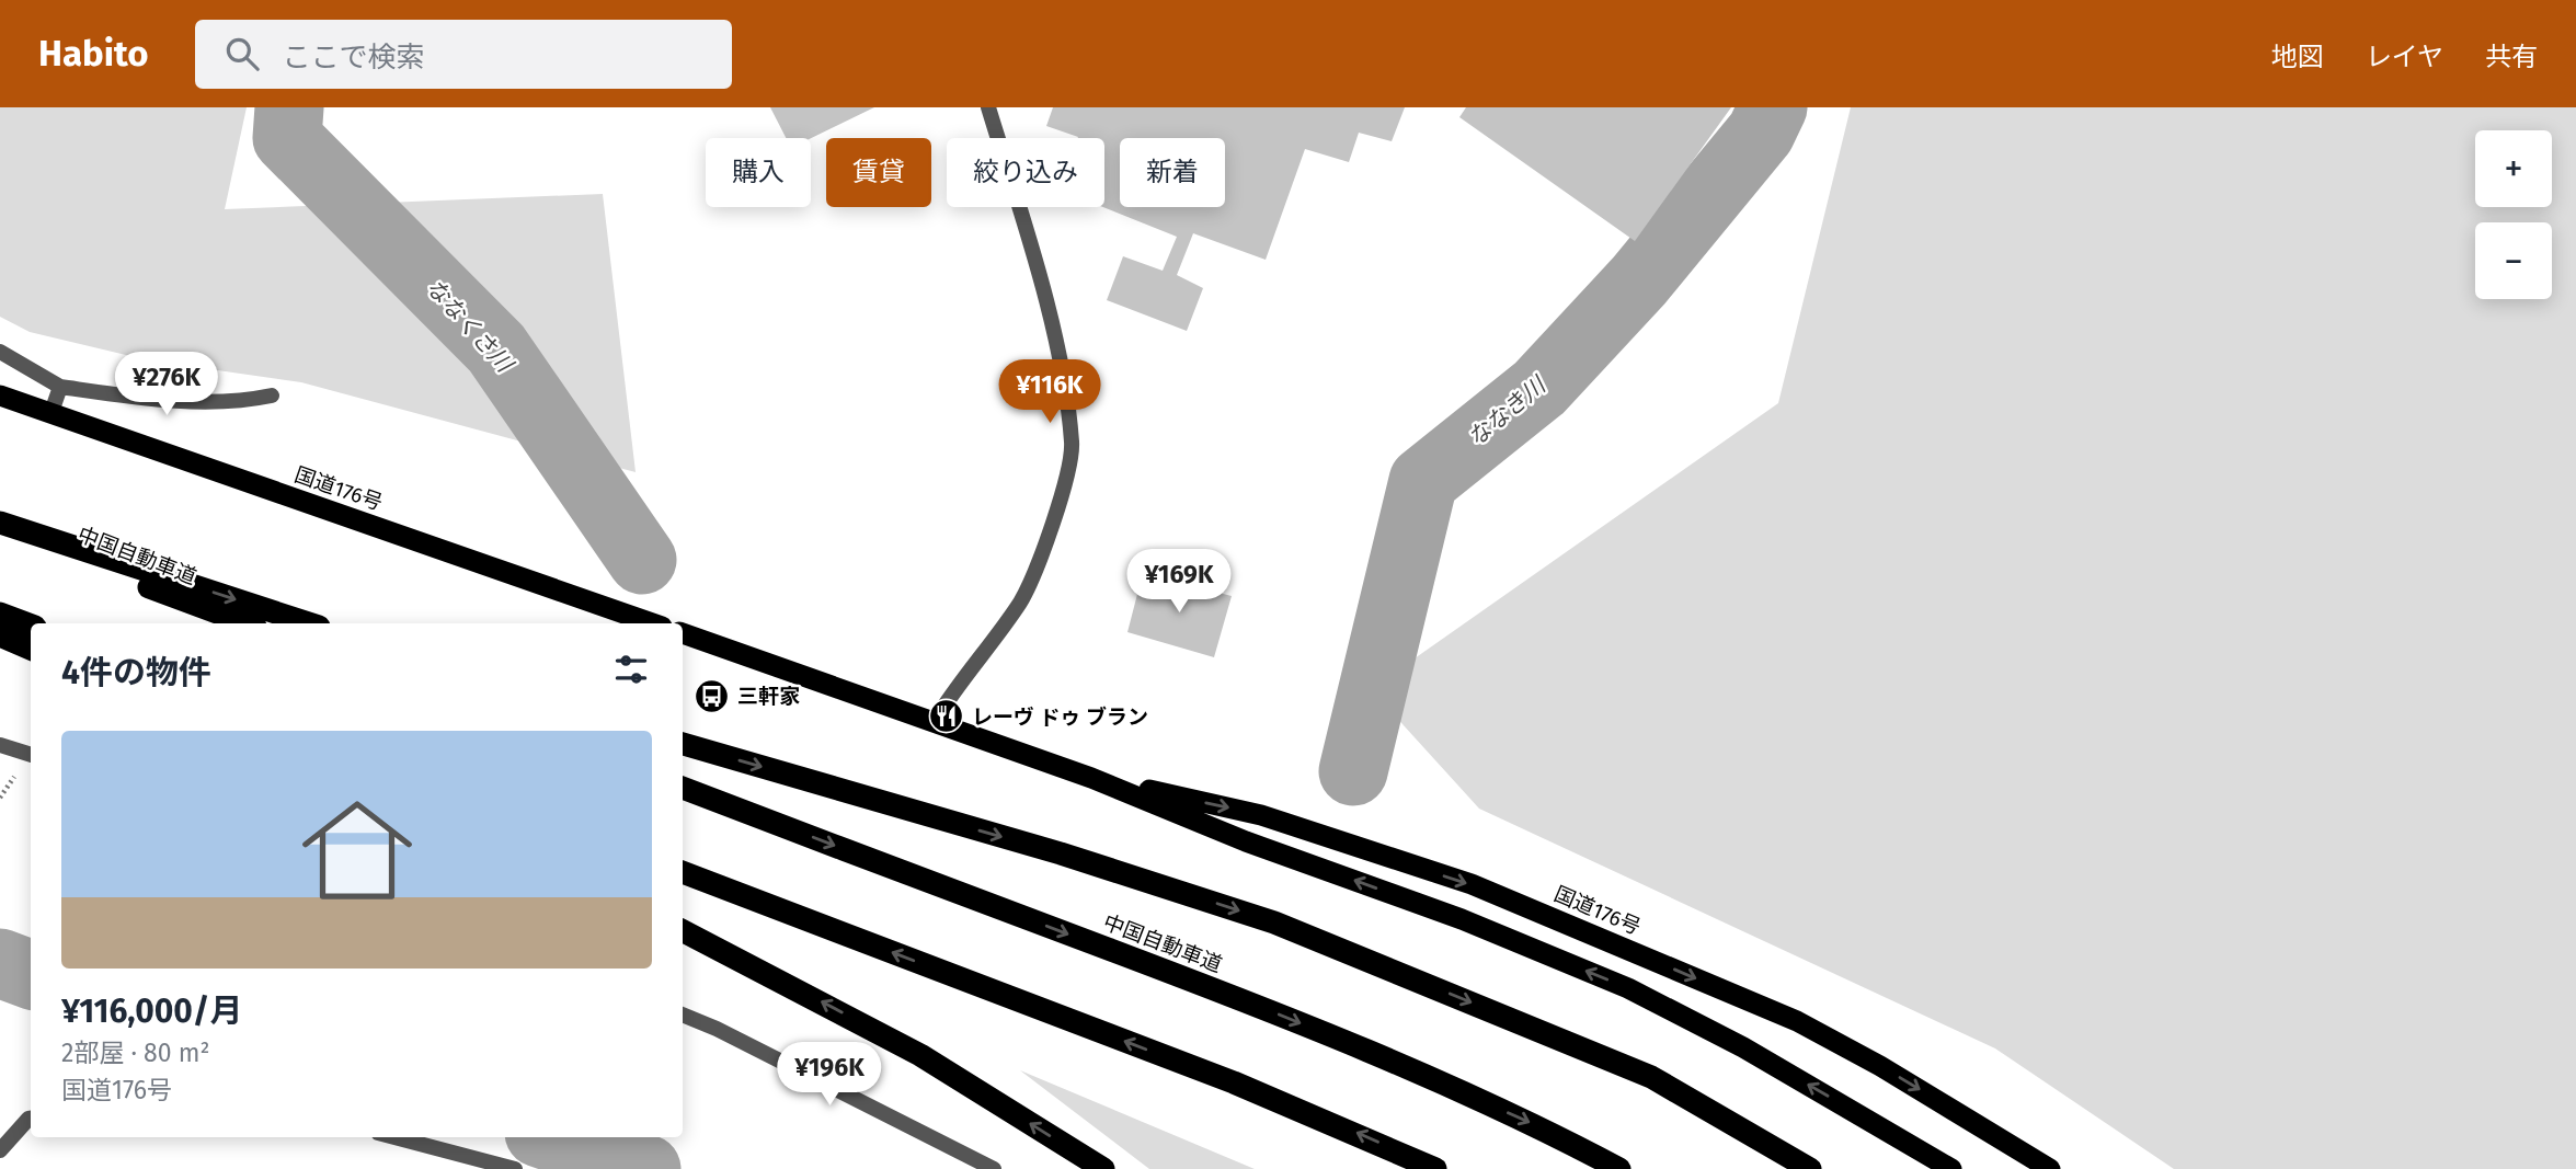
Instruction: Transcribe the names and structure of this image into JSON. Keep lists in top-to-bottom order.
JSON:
{
  "streets": {
    "highway": ["国道176号", "中国自動車道"]
  },
  "water": ["ななくさ川", "ななき川"],
  "places": {
    "bus stop": ["三軒家"],
    "restaurant": ["レーヴ ドゥ ブラン"]
  },
  "page": {
    "header": "Habito",
    "search": "ここで検索",
    "nav": ["地図", "レイヤ", "共有"],
    "map_buttons": ["+", "−"],
    "chip": [
      "購入",
      "賃貸",
      "絞り込み",
      "新着"
    ],
    "price": [
      "¥276K",
      "¥116K",
      "¥169K",
      "¥196K"
    ],
    "heading": "4件の物件",
    "list": [
      {
        "name": "¥116,000/月",
        "note": "2部屋 · 80 m² · 国道176号"
      }
    ]
  }
}
